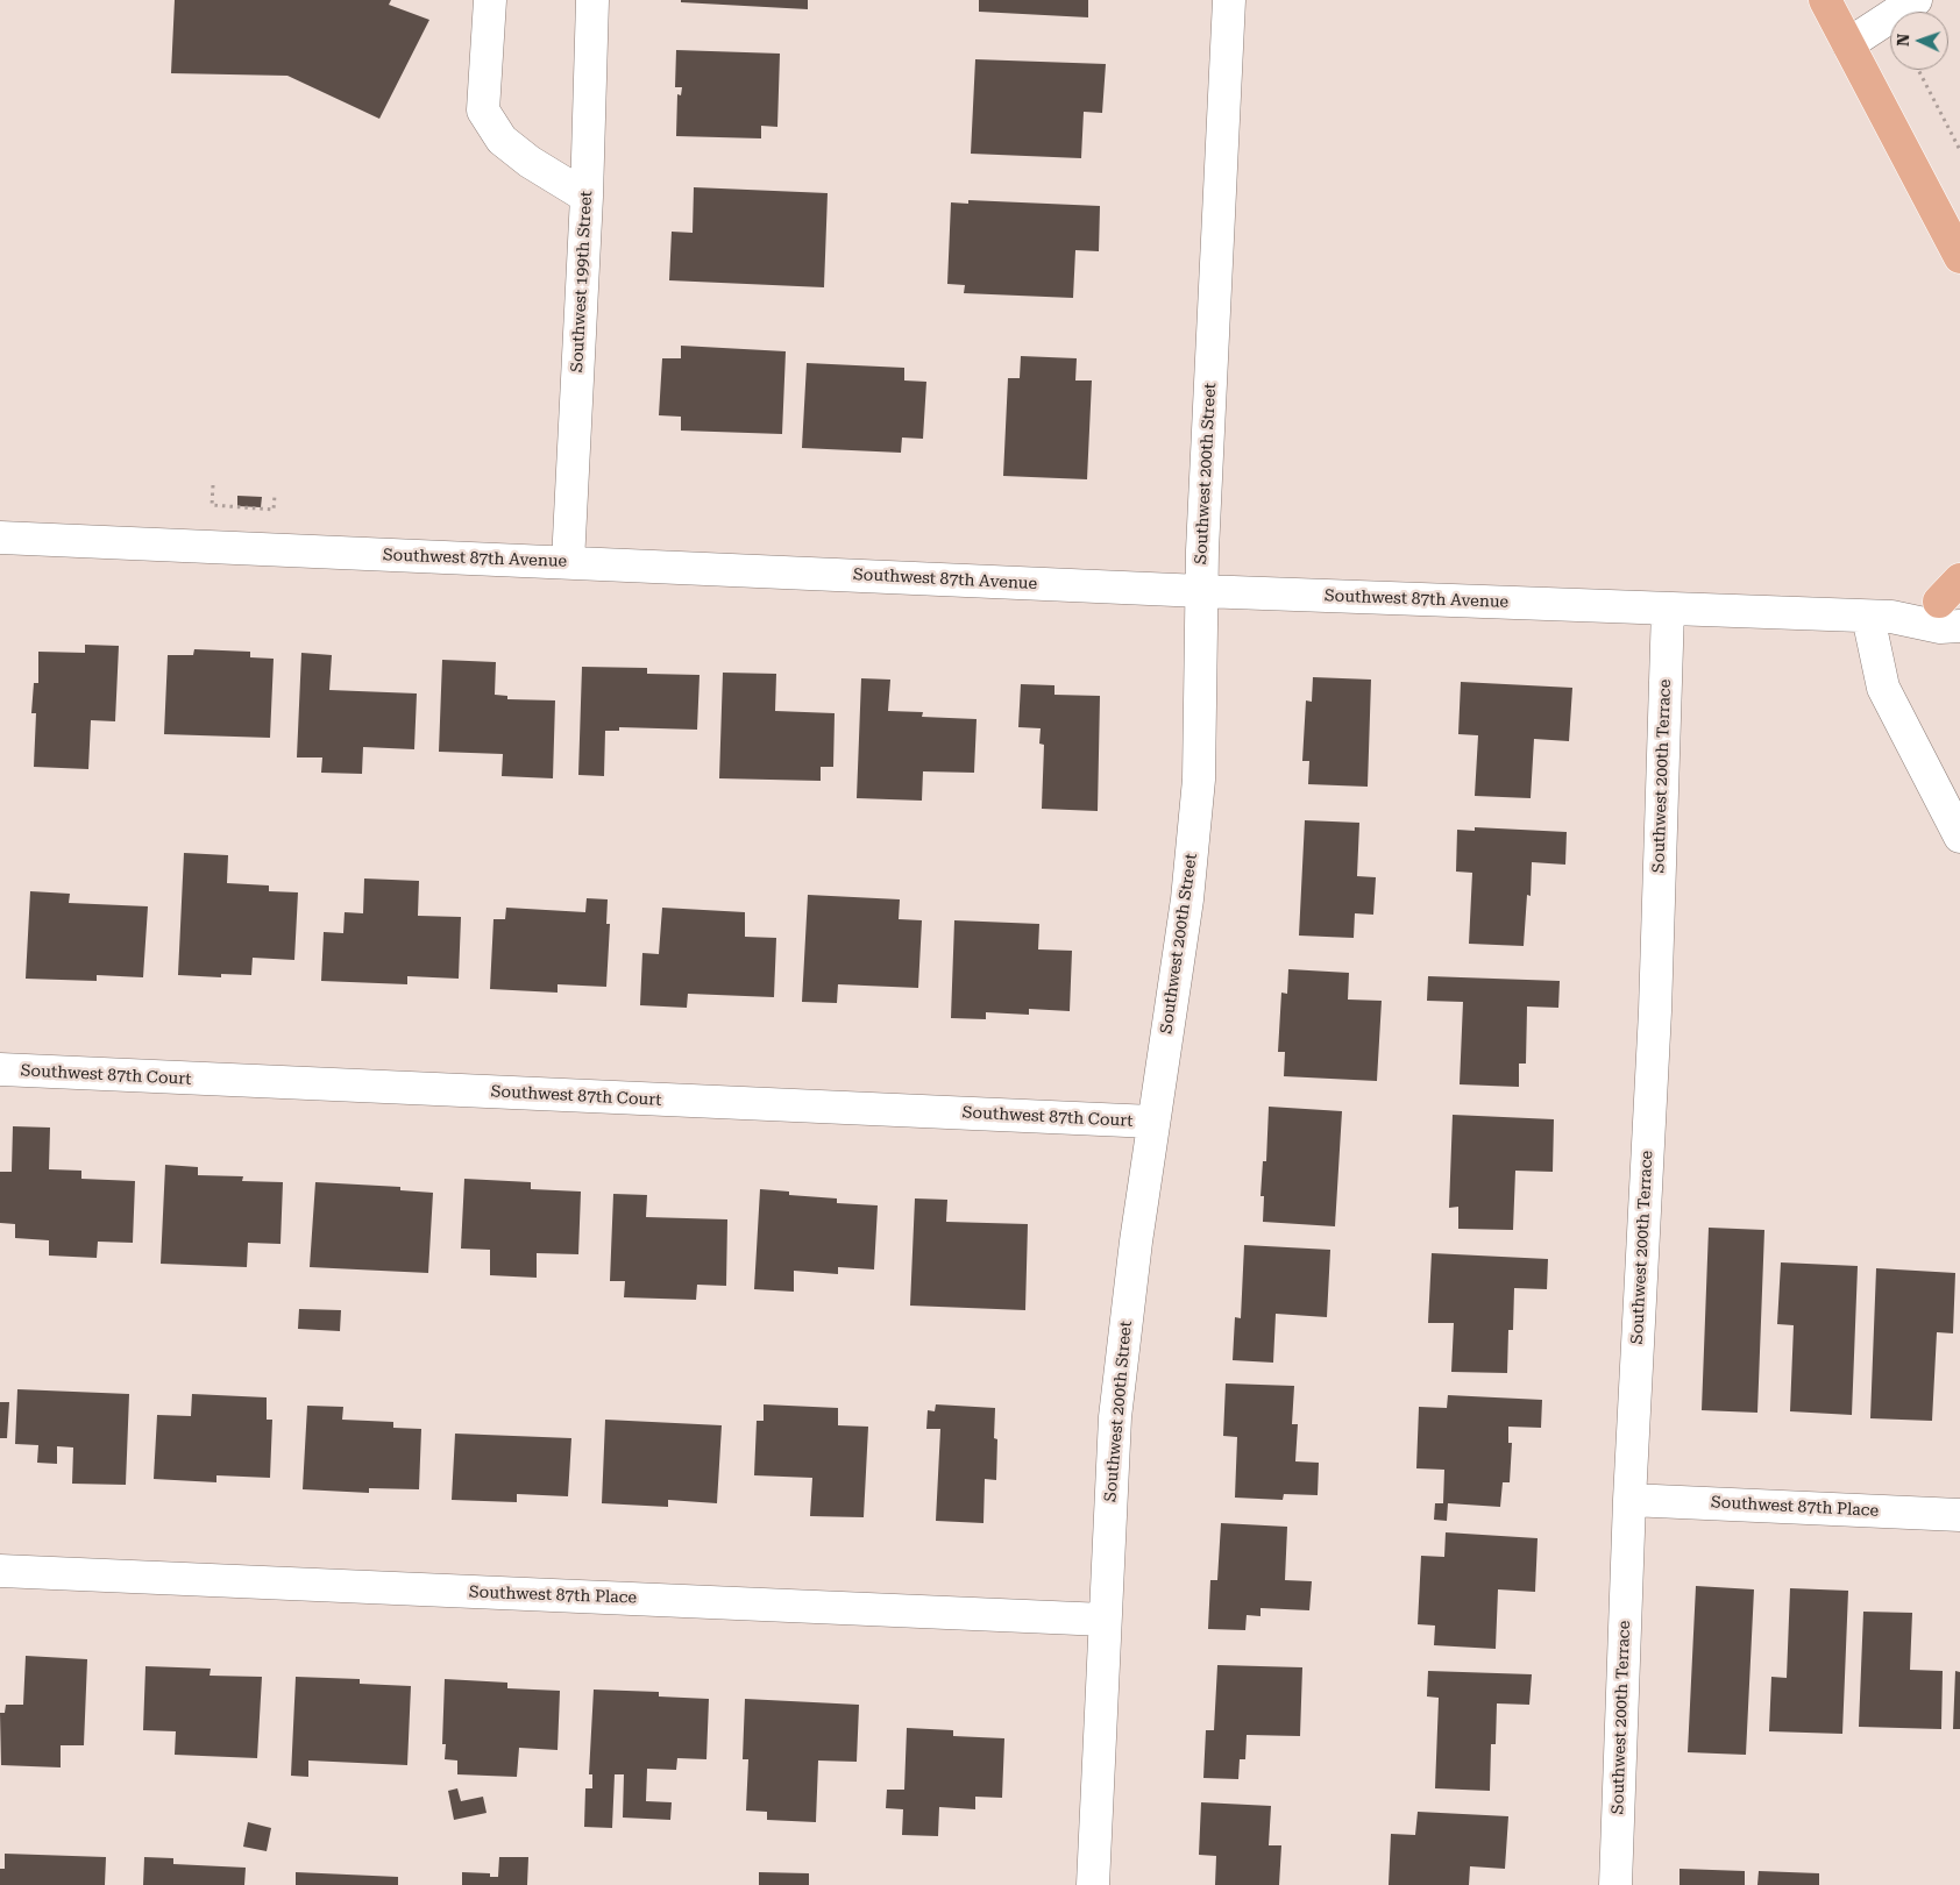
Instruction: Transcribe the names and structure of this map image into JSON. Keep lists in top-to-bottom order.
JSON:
{
  "streets": {
    "street": [
      "Southwest 199th Street",
      "Southwest 200th Street",
      "Southwest 87th Avenue",
      "Southwest 200th Terrace",
      "Southwest 87th Court",
      "Southwest 87th Place"
    ]
  },
  "crossings": [
    ["Southwest 199th Street", "Southwest 87th Avenue"],
    ["Southwest 200th Street", "Southwest 87th Avenue"],
    ["Southwest 200th Street", "Southwest 87th Court"],
    ["Southwest 200th Street", "Southwest 87th Place"],
    ["Southwest 87th Avenue", "Southwest 200th Terrace"],
    ["Southwest 200th Terrace", "Southwest 87th Place"]
  ],
  "north": "left"
}
